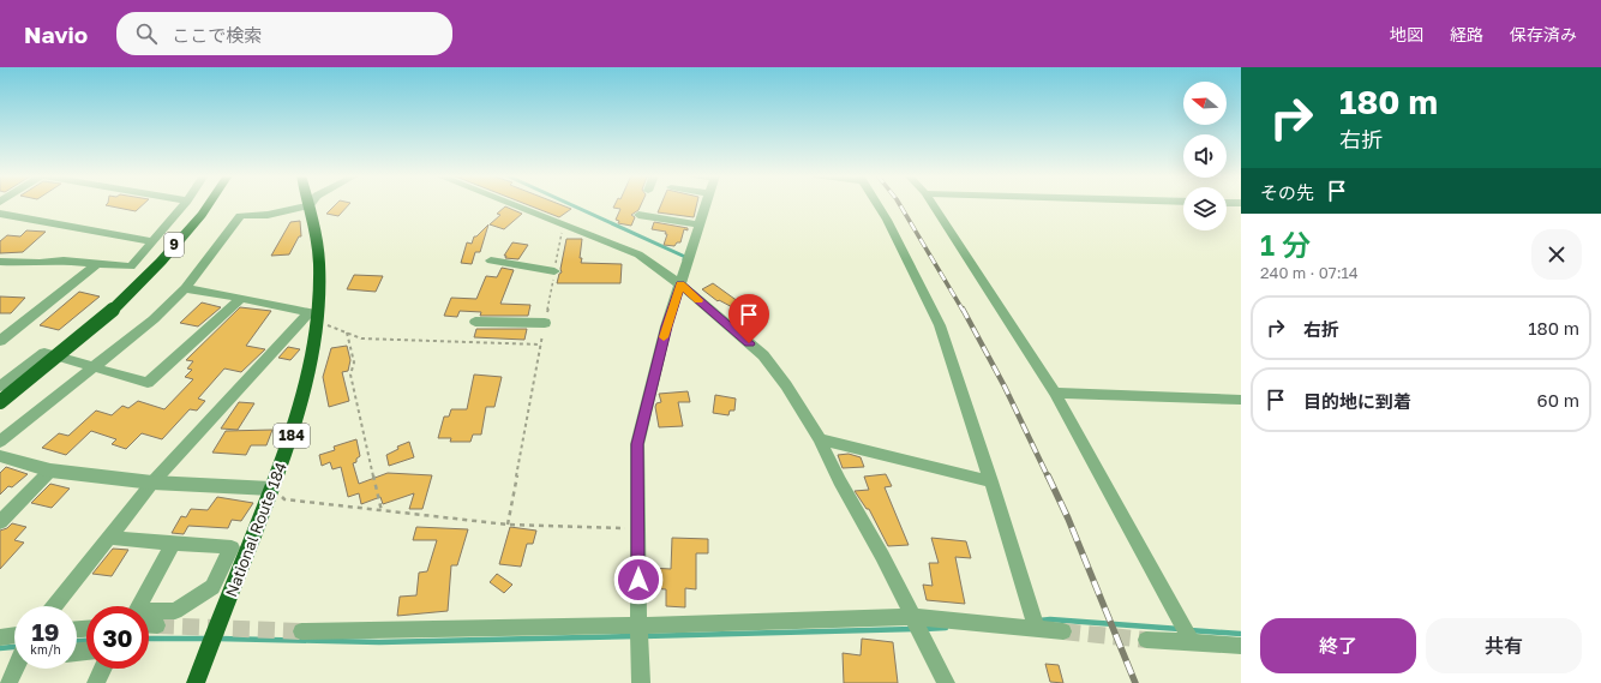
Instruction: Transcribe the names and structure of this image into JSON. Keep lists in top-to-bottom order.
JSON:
{
  "streets": {
    "highway": ["9", "184", "National Route 184"]
  },
  "north": "left",
  "page": {
    "header": "Navio",
    "search": "ここで検索",
    "nav": ["地図", "経路", "保存済み"],
    "turn": ["180 m", "右折"],
    "then": "その先",
    "heading": ["1 分", "240 m · 07:14"],
    "list": [
      {
        "name": "右折",
        "value": "180 m"
      },
      {
        "name": "目的地に到着",
        "value": "60 m"
      }
    ],
    "speed": "19 km/h",
    "limit": "30",
    "buttons": ["終了", "共有"]
  }
}
